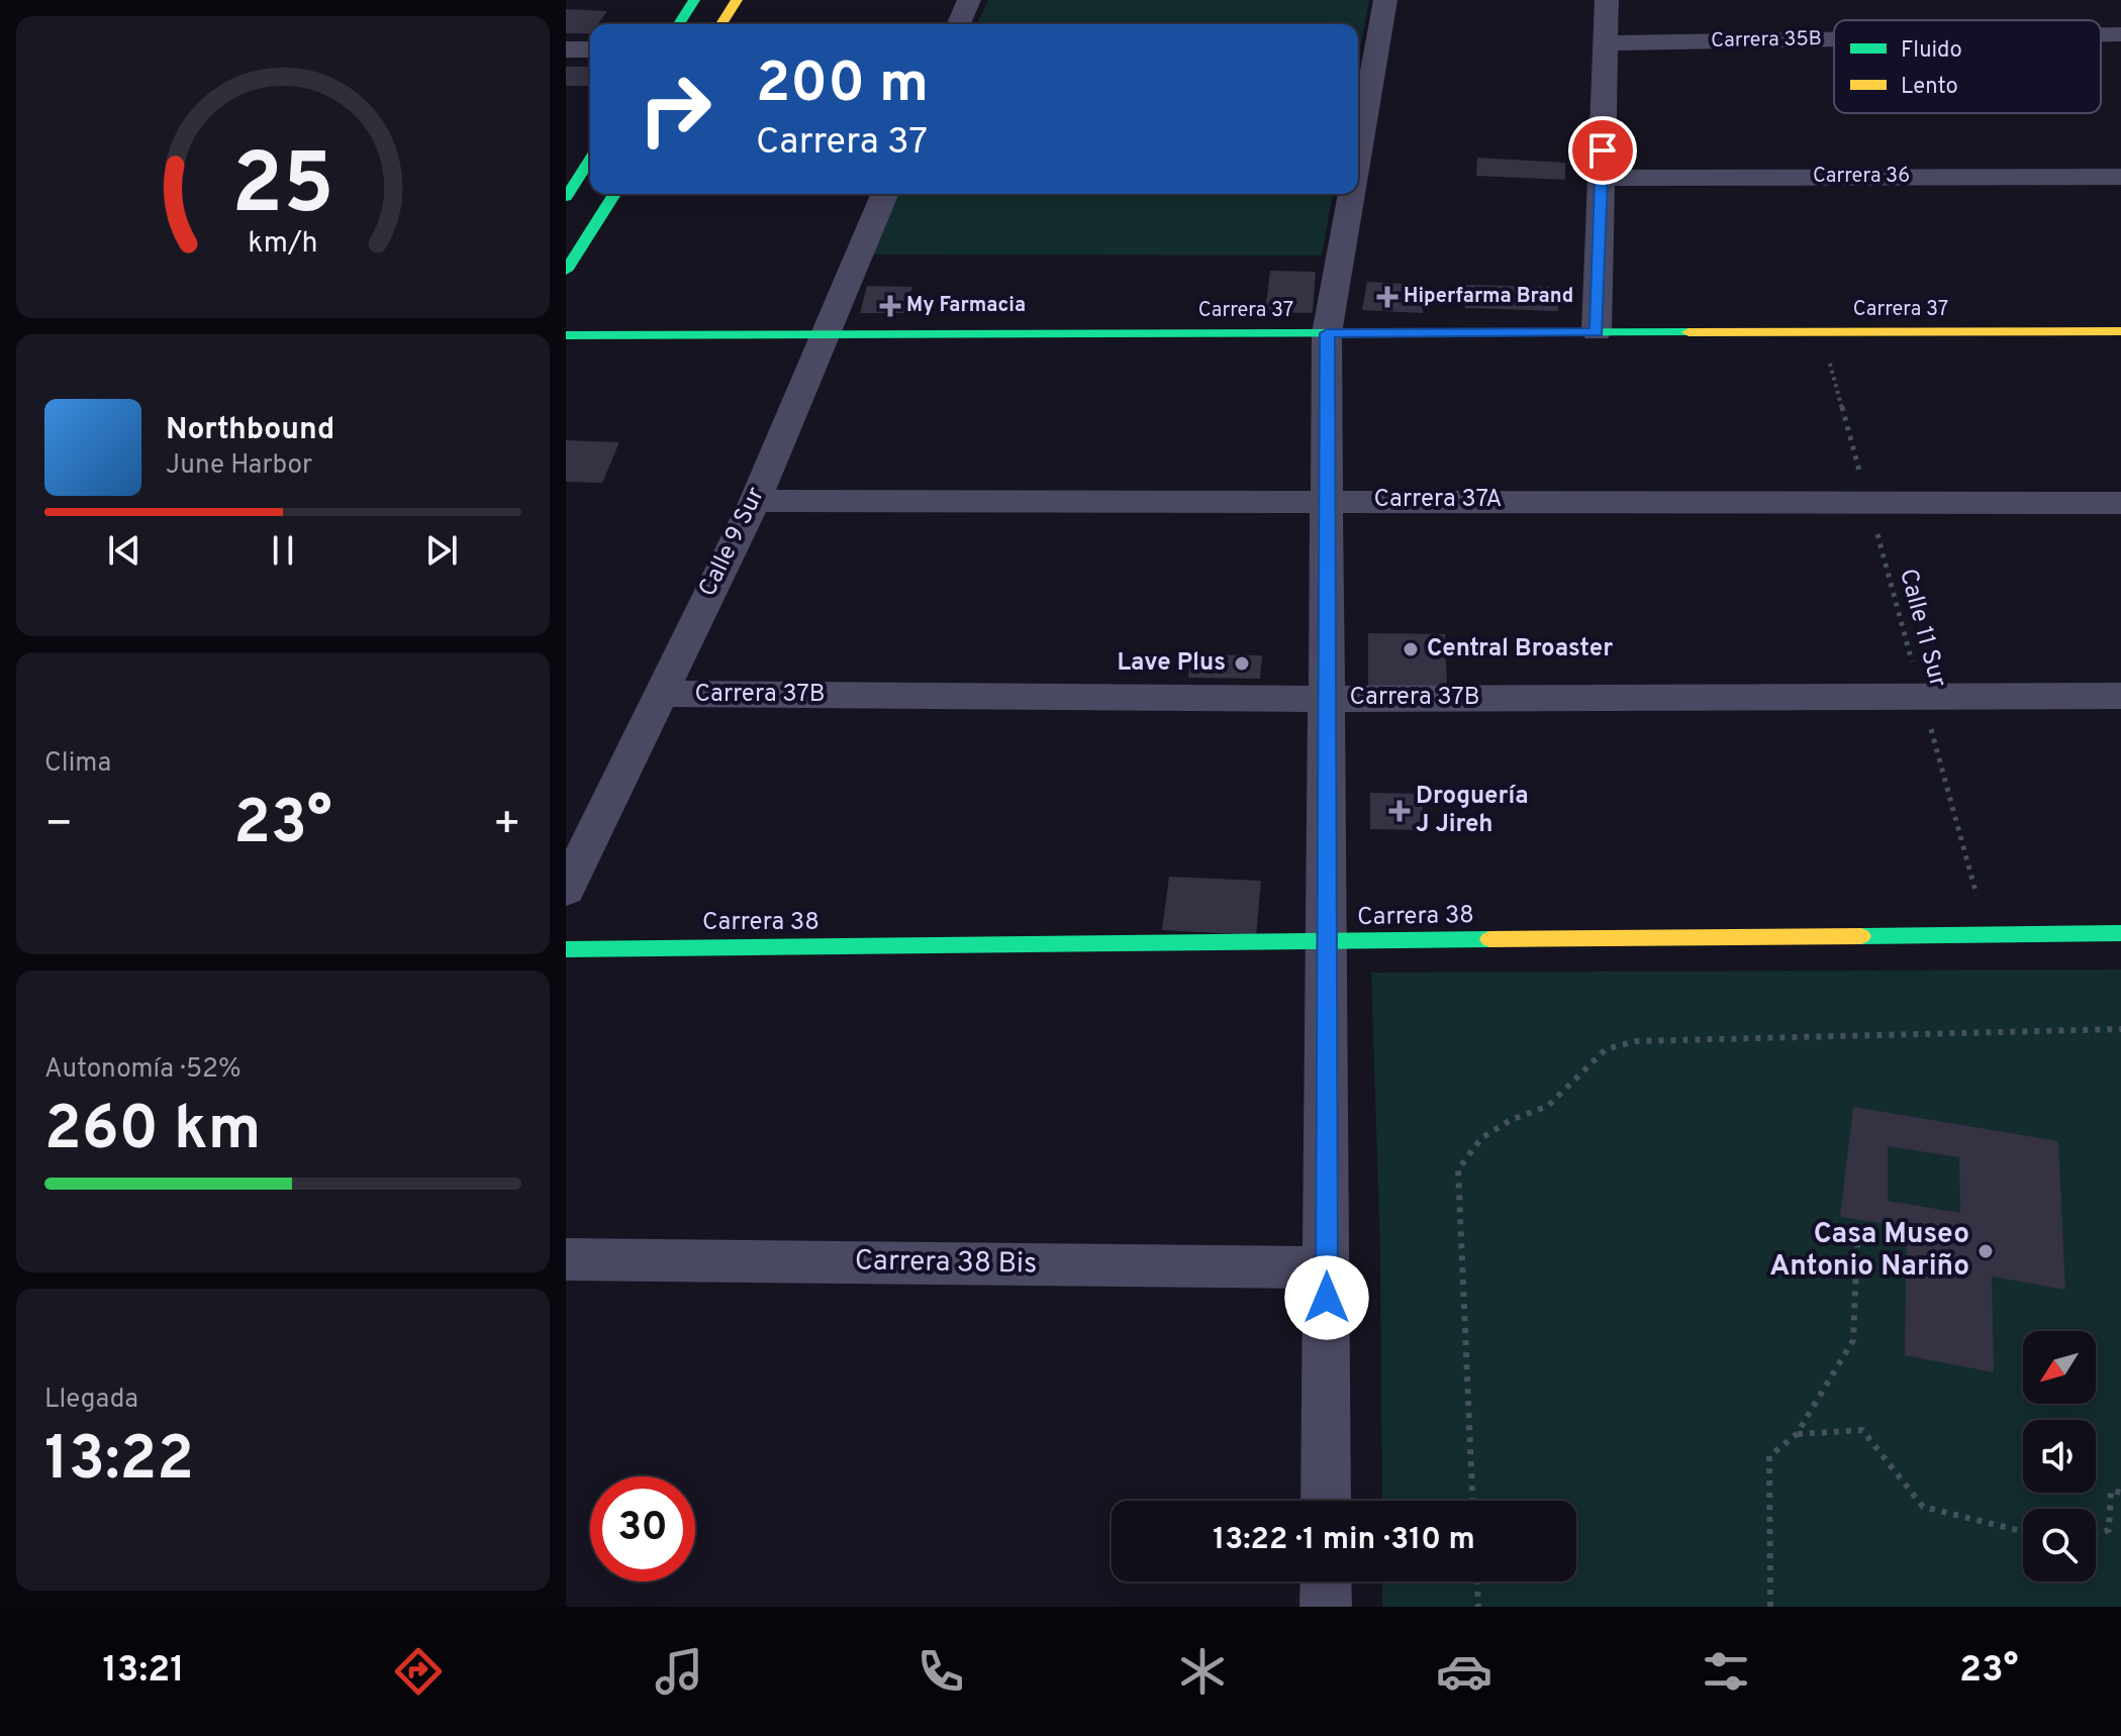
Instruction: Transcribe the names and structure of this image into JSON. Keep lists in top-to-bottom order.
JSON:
{
  "streets": {
    "street": [
      "Carrera 35B",
      "Carrera 36",
      "Carrera 37",
      "Carrera 37A",
      "Calle 9 Sur",
      "Carrera 37B",
      "Carrera 38",
      "Carrera 38 Bis"
    ],
    "path": ["Calle 11 Sur"]
  },
  "crossings": [
    ["Carrera 37", "Calle 9 Sur"],
    ["Carrera 37", "Calle 11 Sur"],
    ["Carrera 37A", "Calle 9 Sur"],
    ["Carrera 37A", "Calle 11 Sur"],
    ["Calle 9 Sur", "Carrera 37B"],
    ["Calle 11 Sur", "Carrera 37B"],
    ["Calle 11 Sur", "Carrera 38"]
  ],
  "places": {
    "health": ["Hiperfarma Brand", "My Farmacia", "Droguería J Jireh"],
    "other": ["Central Broaster", "Lave Plus", "Casa Museo Antonio Nariño"]
  },
  "legend": ["Fluido", "Lento"],
  "north": "bottom left",
  "page": {
    "turn": ["200 m", "Carrera 37"],
    "song": ["Northbound", "June Harbor"],
    "tile": [
      "Clima",
      ["Autonomía · 52%", "260 km"],
      ["Llegada", "13:22"]
    ],
    "heat": ["−", "23°", "+"],
    "limit": "30",
    "trip": "13:22 · 1 min · 310 m",
    "tabs": ["13:21", "23°"],
    "gauge": ["25", "km/h"]
  }
}
